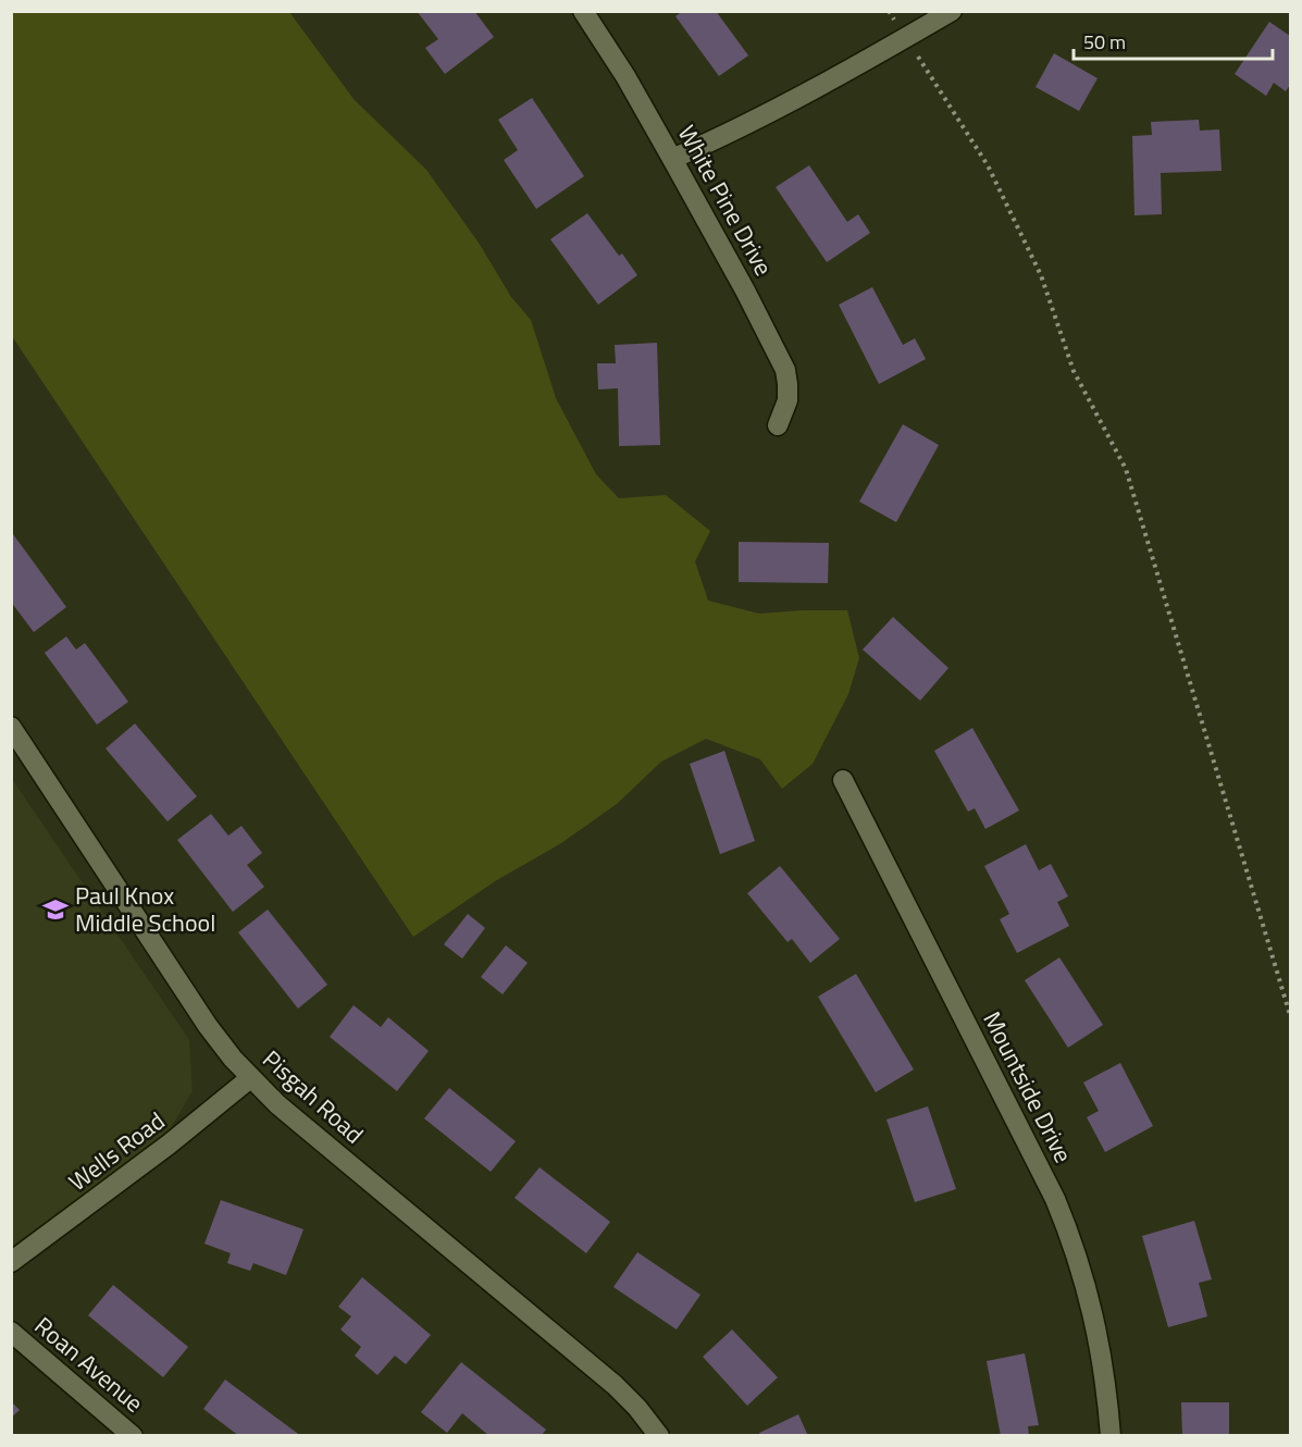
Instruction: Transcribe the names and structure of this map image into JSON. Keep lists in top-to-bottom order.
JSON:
{
  "streets": {
    "street": [
      "White Pine Drive",
      "Mountside Drive",
      "Pisgah Road",
      "Wells Road",
      "Roan Avenue"
    ]
  },
  "crossings": [
    ["Pisgah Road", "Wells Road"]
  ],
  "places": {
    "school or university": ["Paul Knox Middle School"]
  },
  "scale_bar": "50 m"
}
